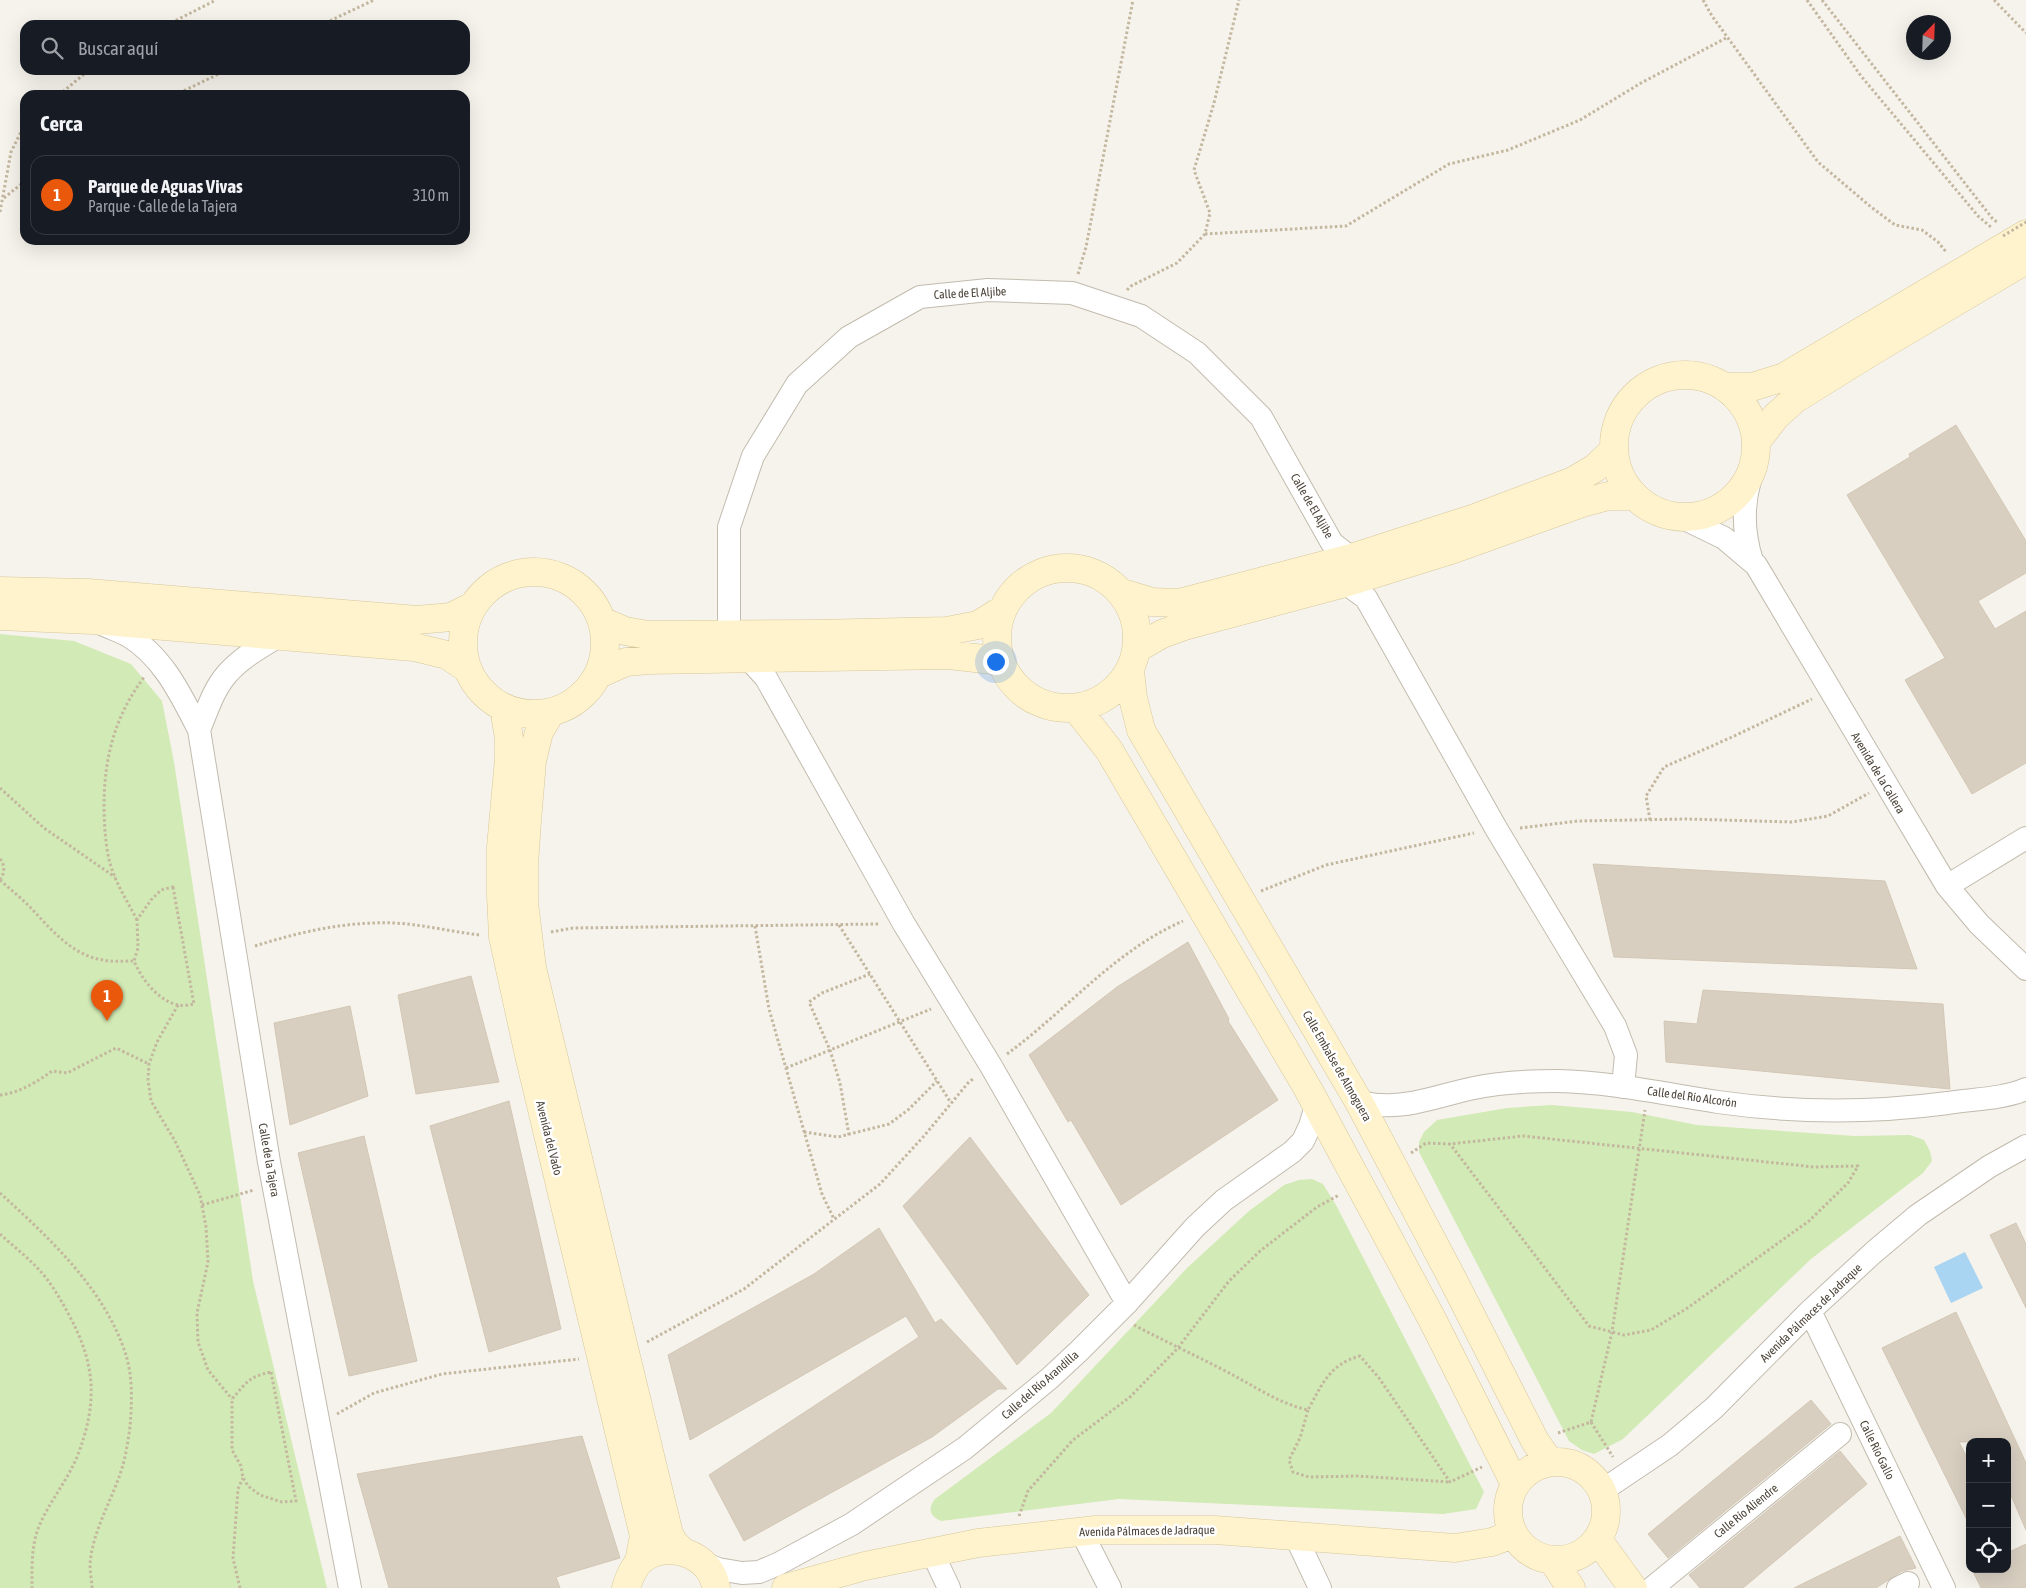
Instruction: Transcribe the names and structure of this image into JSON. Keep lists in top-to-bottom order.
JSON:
{
  "streets": {
    "main road": ["Calle Embalse de Almoguera", "Avenida del Vado", "Avenida Pálmaces de Jadraque"],
    "street": [
      "Calle de El Aljibe",
      "Avenida de la Callera",
      "Calle del Río Alcorón",
      "Calle de la Tajera",
      "Calle del Río Arandilla",
      "Calle Río Gallo",
      "Calle Río Aliendre"
    ]
  },
  "crossings": [
    ["Calle de El Aljibe", "Calle del Río Alcorón"],
    ["Calle Embalse de Almoguera", "Calle del Río Alcorón"],
    ["Calle Embalse de Almoguera", "Avenida Pálmaces de Jadraque"],
    ["Avenida del Vado", "Calle del Río Arandilla"],
    ["Avenida Pálmaces de Jadraque", "Calle Río Gallo"]
  ],
  "north": "top right",
  "page": {
    "search": "Buscar aquí",
    "heading": "Cerca",
    "list": [
      {
        "mark": "1",
        "name": "Parque de Aguas Vivas",
        "note": "Parque · Calle de la Tajera",
        "value": "310 m"
      }
    ],
    "pins": "1",
    "map_buttons": ["+", "−"]
  }
}
